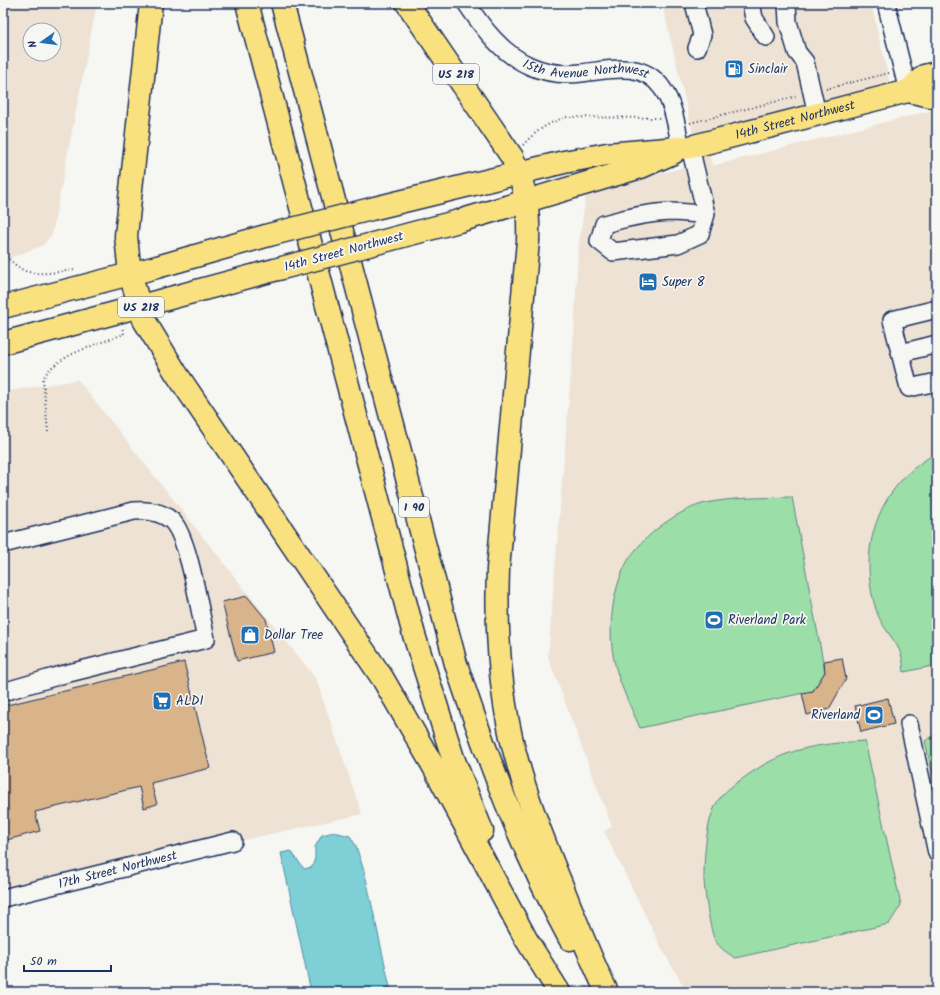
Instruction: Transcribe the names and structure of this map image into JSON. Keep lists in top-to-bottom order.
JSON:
{
  "streets": {
    "main road": ["US 218", "14th Street Northwest", "I 90"],
    "street": ["15th Avenue Northwest", "17th Street Northwest"]
  },
  "crossings": [
    ["15th Avenue Northwest", "14th Street Northwest"],
    ["US 218", "14th Street Northwest"]
  ],
  "places": {
    "fuel station": ["Sinclair"],
    "hotel": ["Super 8"],
    "sports": ["Riverland Park", "Riverland"],
    "shop": ["Dollar Tree"],
    "supermarket": ["ALDI"]
  },
  "scale_bar": "50 m",
  "north": "left"
}
